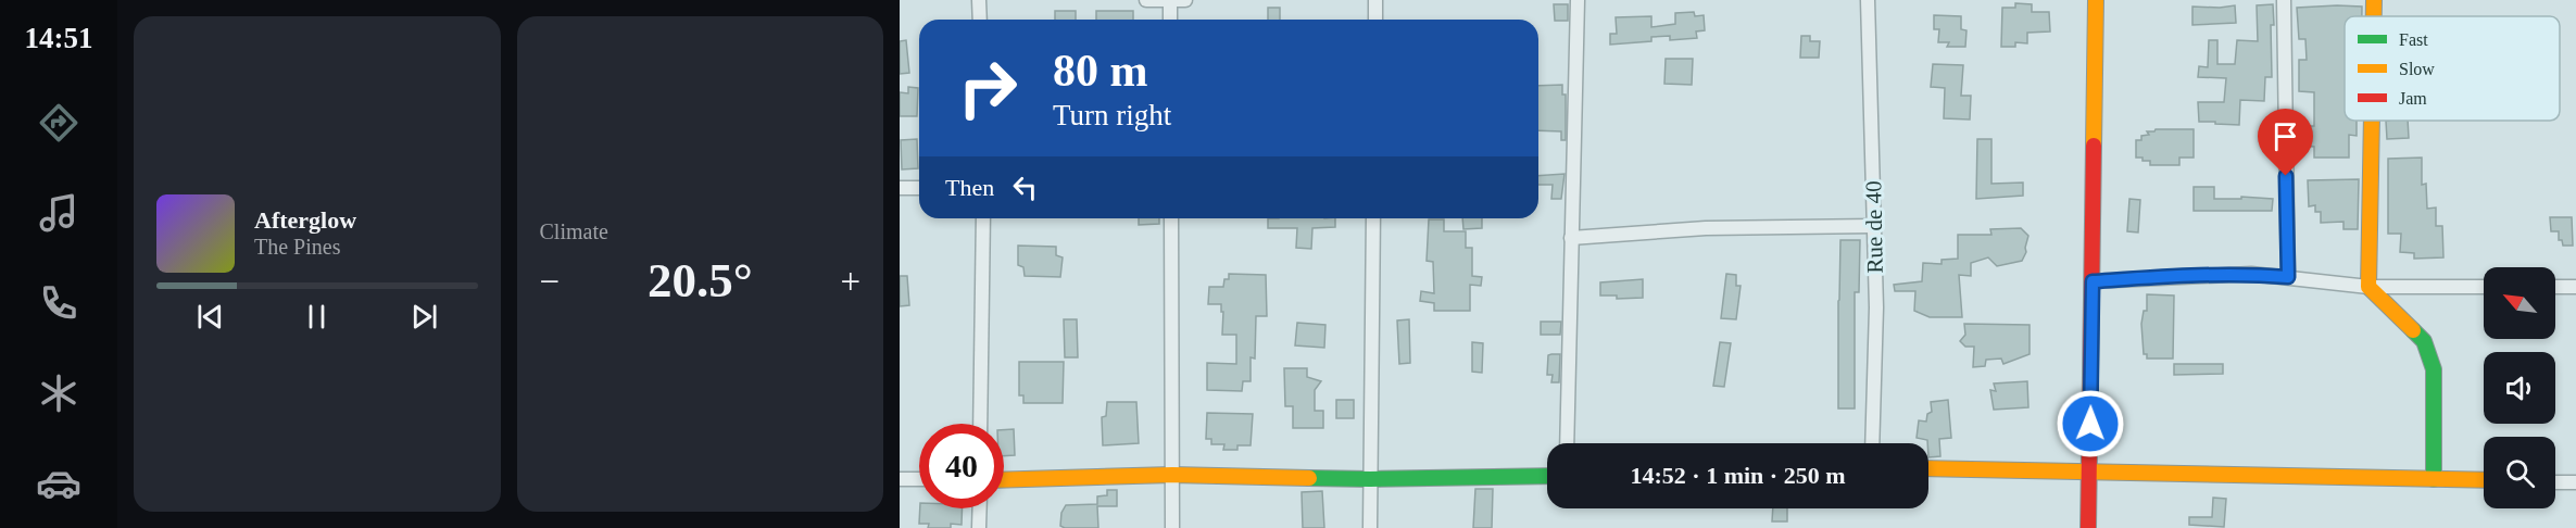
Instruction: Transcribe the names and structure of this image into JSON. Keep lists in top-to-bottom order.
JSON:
{
  "streets": {
    "street": ["Rue de 40"]
  },
  "legend": ["Fast", "Slow", "Jam"],
  "north": "top left",
  "page": {
    "tabs": "14:51",
    "tile": "Climate",
    "turn": ["80 m", "Turn right"],
    "then": "Then",
    "song": ["Afterglow", "The Pines"],
    "heat": ["−", "20.5°", "+"],
    "limit": "40",
    "trip": "14:52 · 1 min · 250 m"
  }
}
